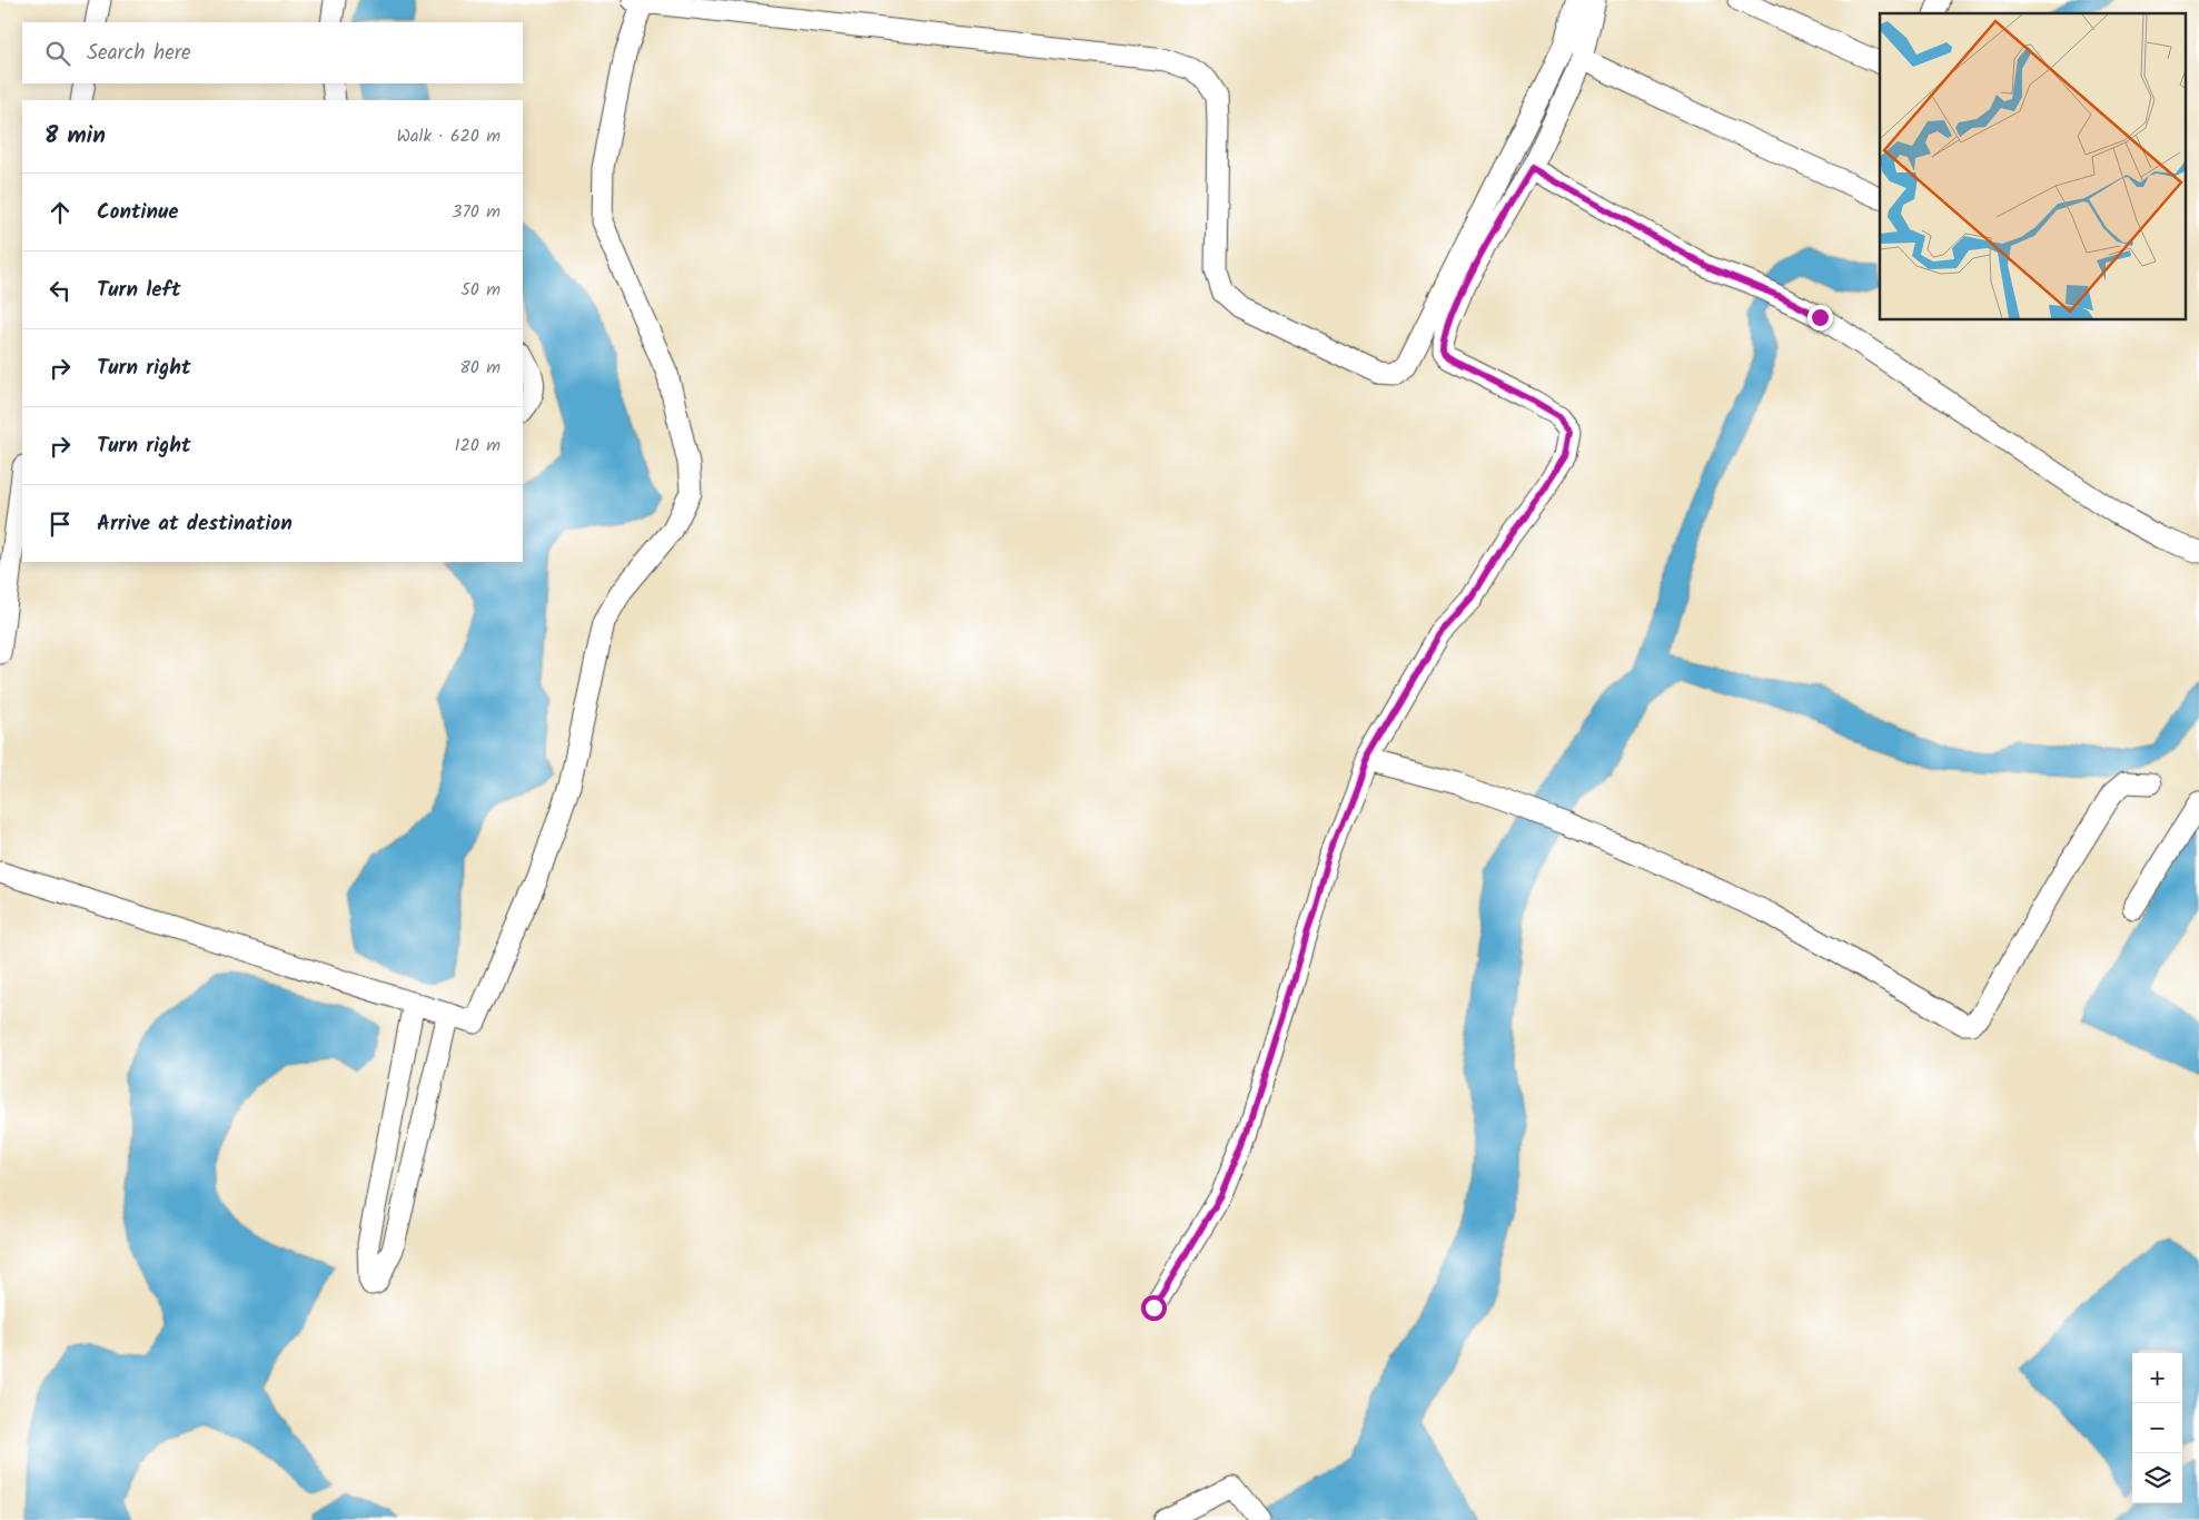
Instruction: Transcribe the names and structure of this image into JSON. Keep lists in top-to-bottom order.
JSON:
{
  "page": {
    "search": "Search here",
    "heading": ["8 min", "Walk · 620 m"],
    "list": [
      ["Continue", "370 m"],
      ["Turn left", "50 m"],
      ["Turn right", "80 m"],
      ["Turn right", "120 m"],
      "Arrive at destination"
    ],
    "map_buttons": ["+", "−"]
  }
}
